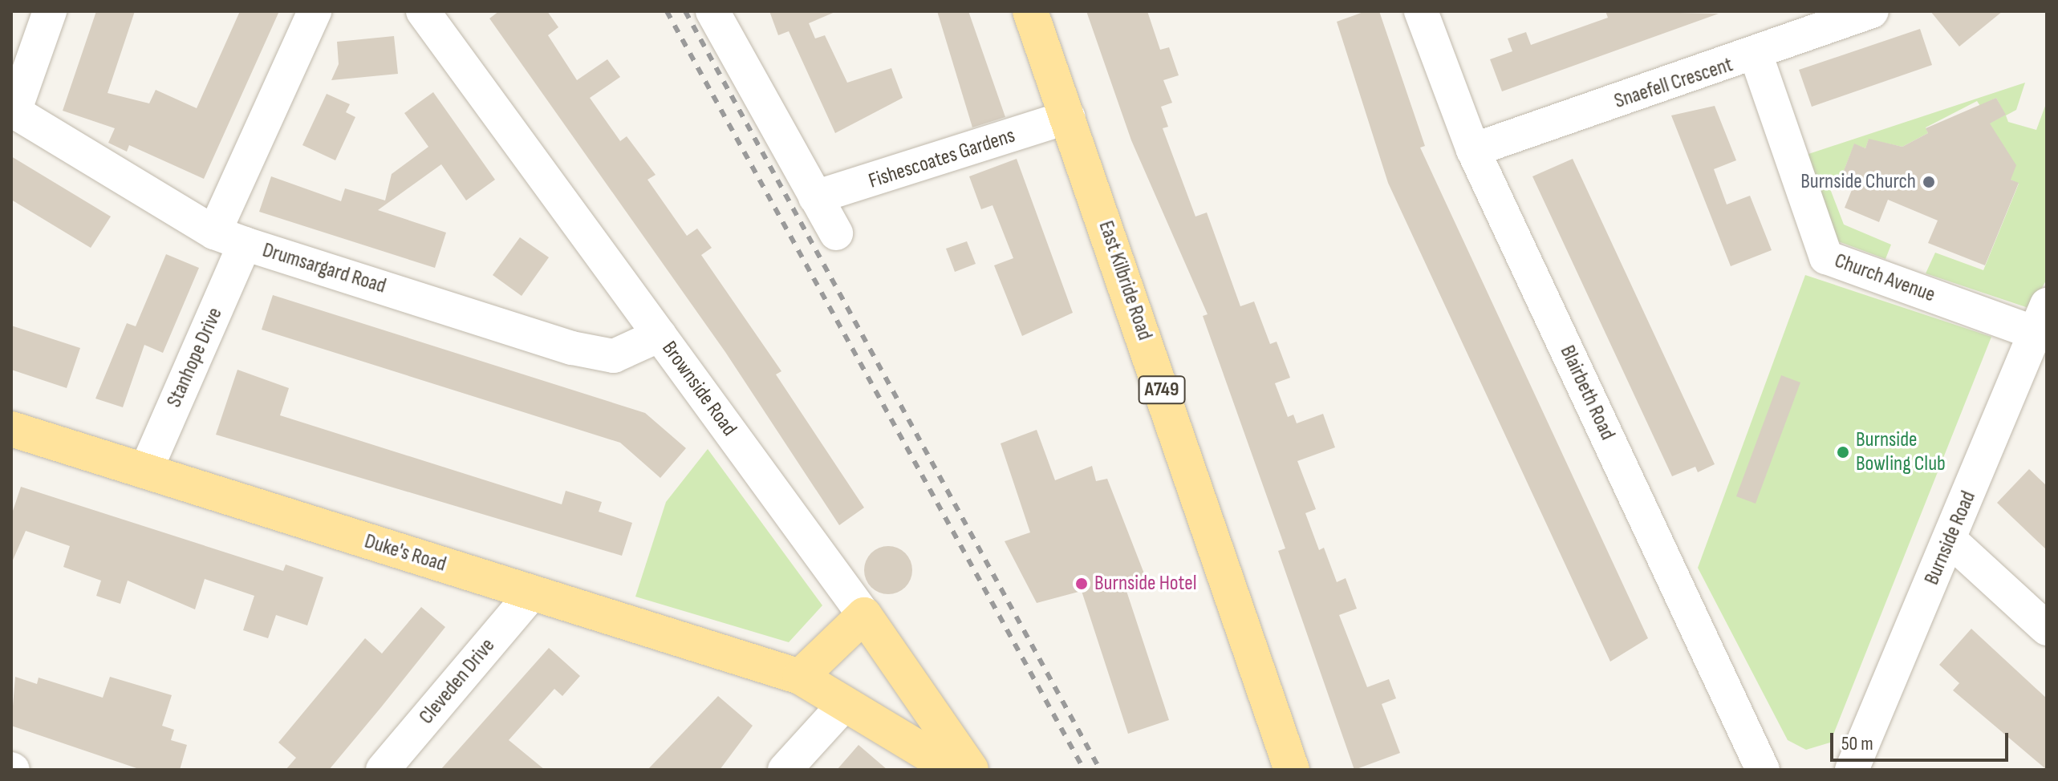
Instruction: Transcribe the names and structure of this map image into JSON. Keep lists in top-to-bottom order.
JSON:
{
  "streets": {
    "main road": [
      "East Kilbride Road",
      "Brownside Road",
      "A749",
      "Duke's Road"
    ],
    "street": [
      "Snaefell Crescent",
      "Fishescoates Gardens",
      "Drumsargard Road",
      "Church Avenue",
      "Stanhope Drive",
      "Blairbeth Road",
      "Burnside Road",
      "Cleveden Drive"
    ]
  },
  "crossings": [
    ["Snaefell Crescent", "Church Avenue"],
    ["Snaefell Crescent", "Blairbeth Road"],
    ["Fishescoates Gardens", "East Kilbride Road"],
    ["Drumsargard Road", "Stanhope Drive"],
    ["Drumsargard Road", "Brownside Road"],
    ["Church Avenue", "Burnside Road"],
    ["Stanhope Drive", "Duke's Road"],
    ["Duke's Road", "Cleveden Drive"]
  ],
  "places": ["Burnside Church", "Burnside Bowling Club", "Burnside Hotel"],
  "scale_bar": "50 m"
}
